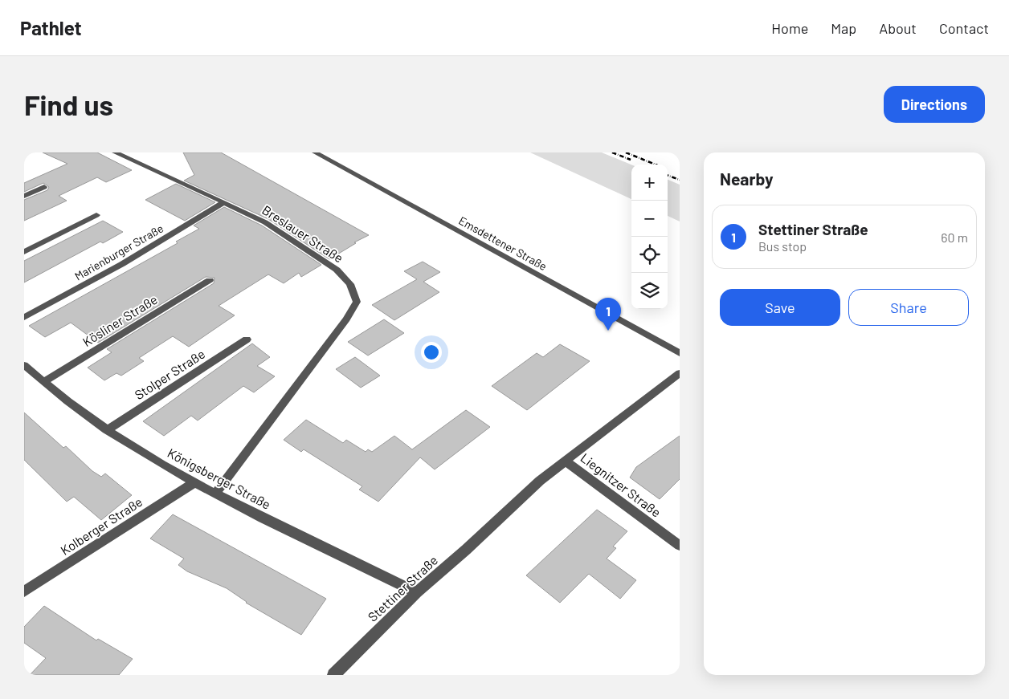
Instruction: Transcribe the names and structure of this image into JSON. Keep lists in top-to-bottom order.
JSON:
{
  "streets": {
    "street": [
      "Breslauer Straße",
      "Emsdettener Straße",
      "Marienburger Straße",
      "Kösliner Straße",
      "Stolper Straße",
      "Königsberger Straße",
      "Liegnitzer Straße",
      "Kolberger Straße",
      "Stettiner Straße"
    ]
  },
  "crossings": [
    ["Breslauer Straße", "Marienburger Straße"],
    ["Breslauer Straße", "Königsberger Straße"],
    ["Kösliner Straße", "Königsberger Straße"],
    ["Stolper Straße", "Königsberger Straße"],
    ["Königsberger Straße", "Kolberger Straße"],
    ["Königsberger Straße", "Stettiner Straße"],
    ["Liegnitzer Straße", "Stettiner Straße"]
  ],
  "page": {
    "header": "Pathlet",
    "nav": [
      "Home",
      "Map",
      "About",
      "Contact"
    ],
    "buttons": [
      "Directions",
      ["Save", "Share"]
    ],
    "title": "Find us",
    "heading": "Nearby",
    "map_buttons": ["+", "−"],
    "list": [
      {
        "mark": "1",
        "name": "Stettiner Straße",
        "note": "Bus stop",
        "value": "60 m"
      }
    ],
    "pins": "1"
  }
}
